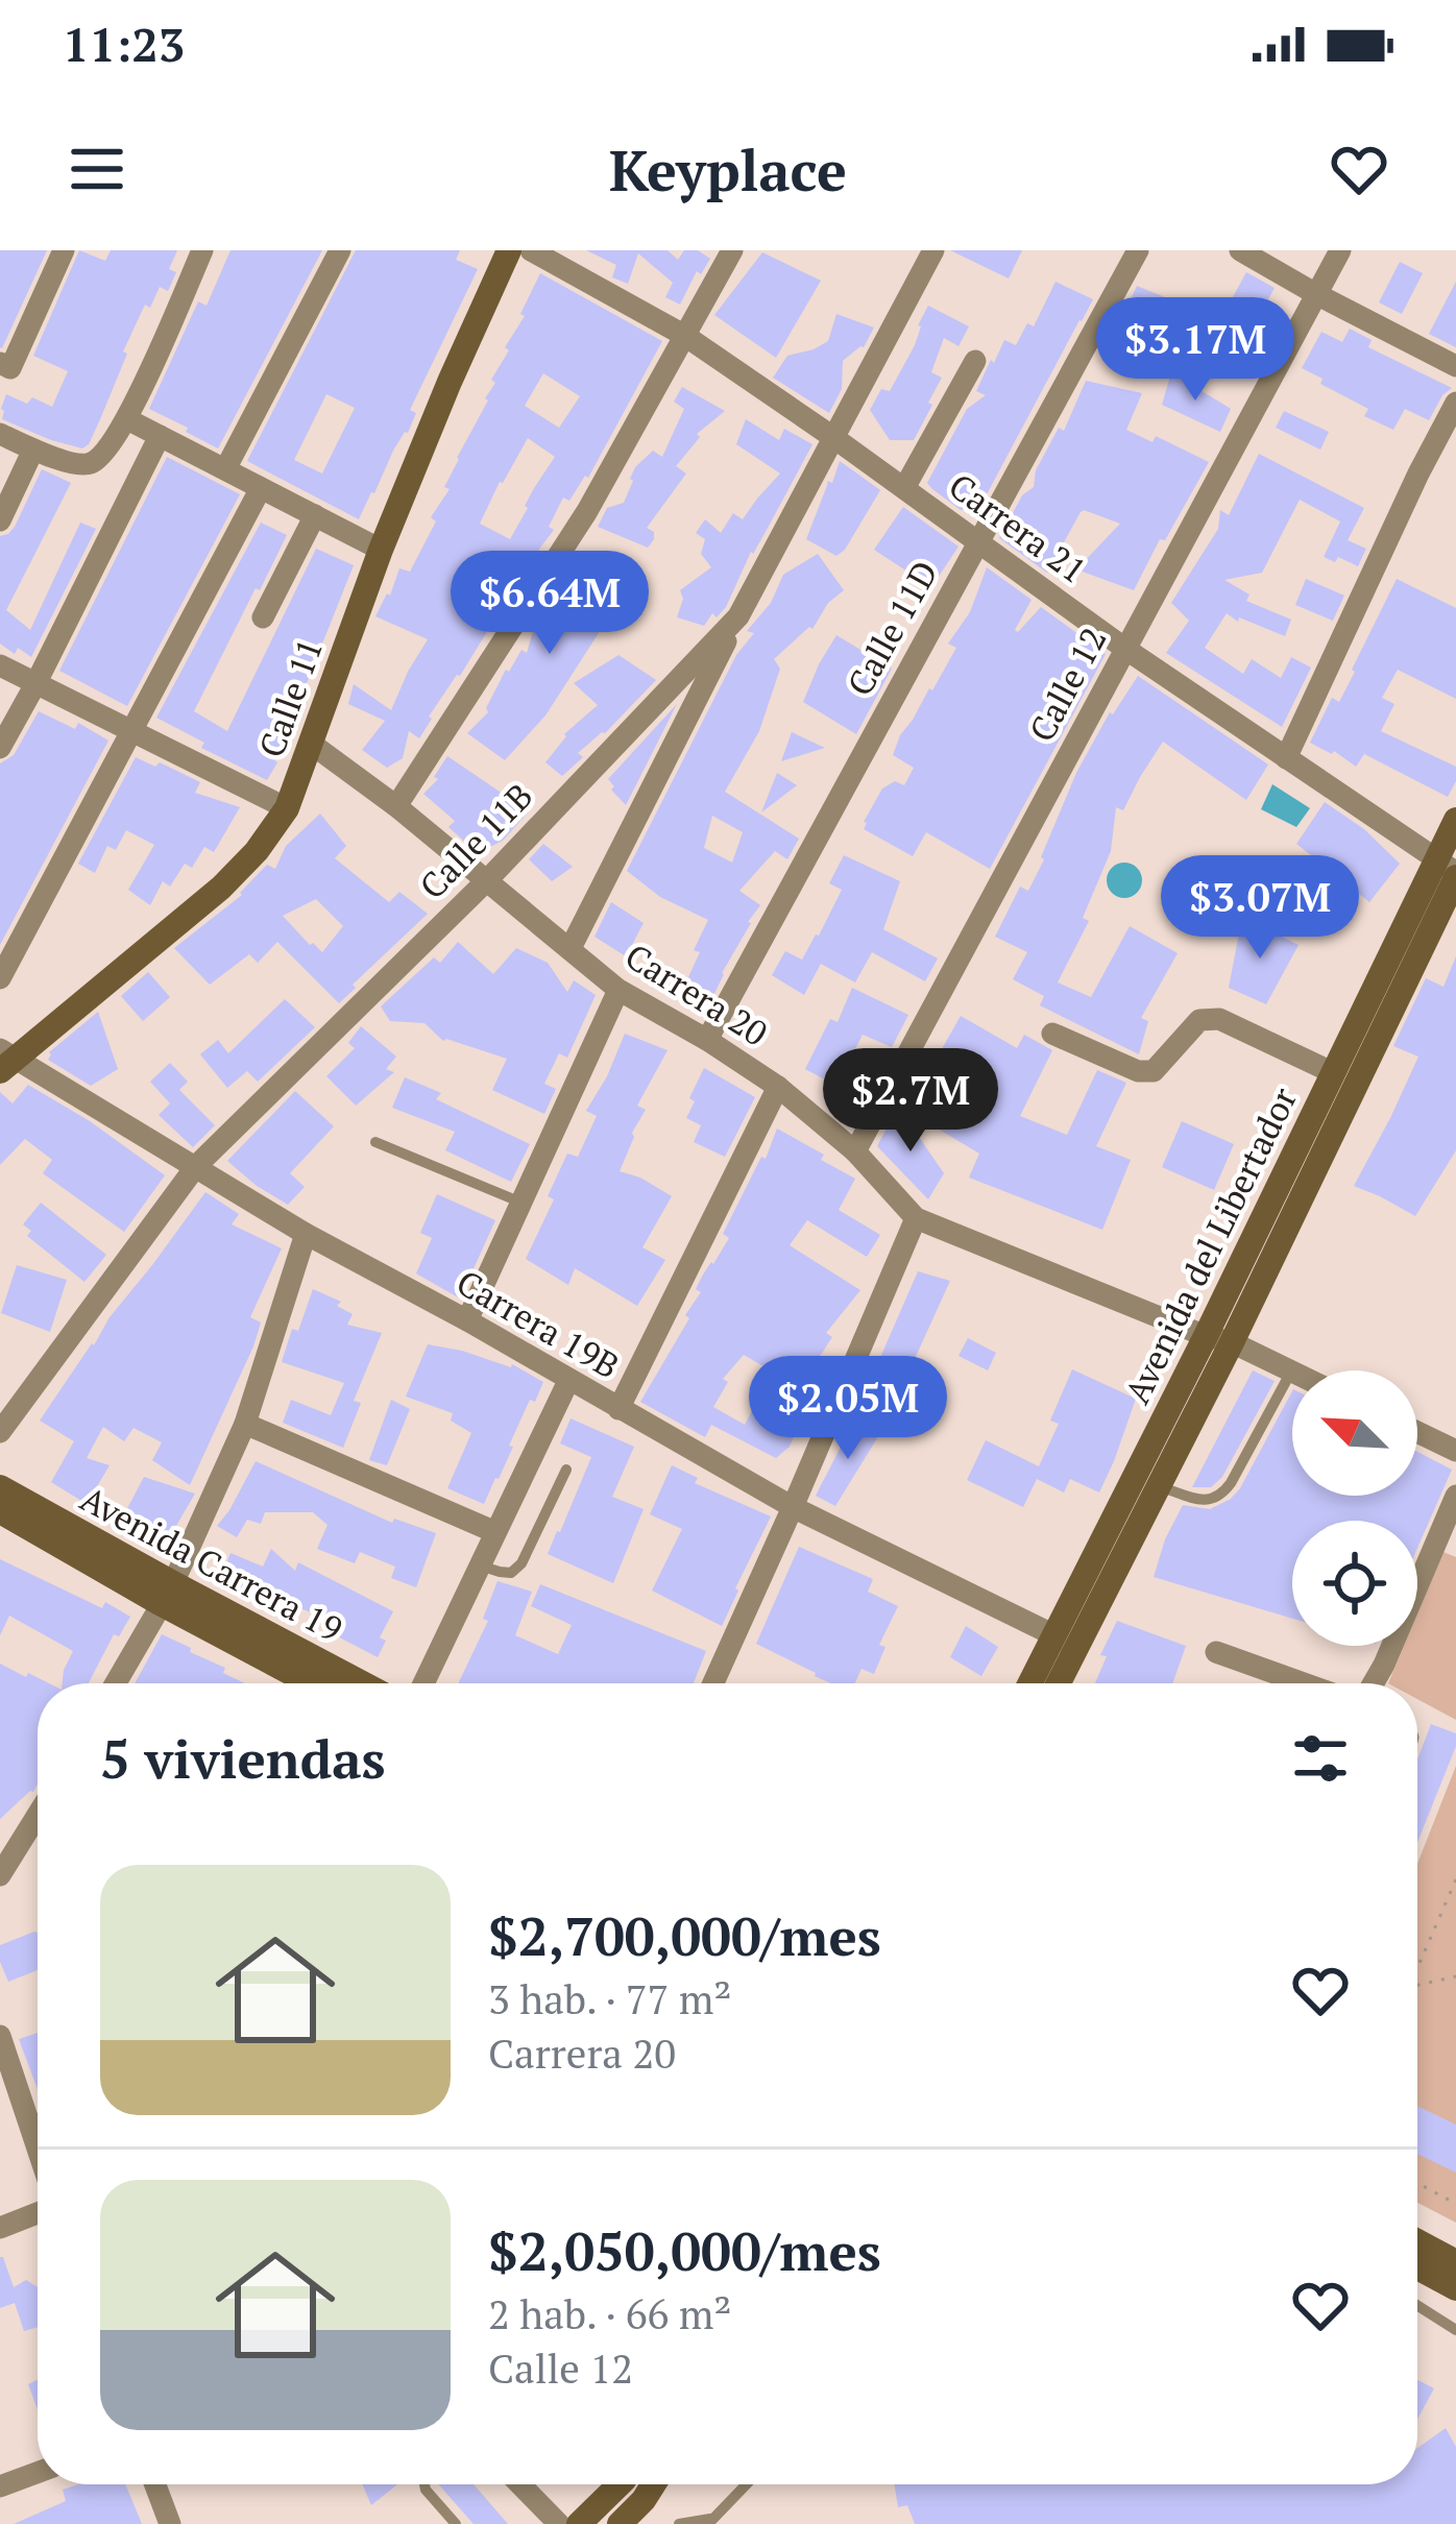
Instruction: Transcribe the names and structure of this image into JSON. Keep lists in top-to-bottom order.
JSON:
{
  "streets": {
    "main road": ["Calle 11", "Avenida del Libertador", "Avenida Carrera 19"],
    "street": [
      "Carrera 21",
      "Calle 11D",
      "Calle 12",
      "Calle 11B",
      "Carrera 20",
      "Carrera 19B"
    ]
  },
  "crossings": [
    ["Carrera 21", "Calle 11D"],
    ["Carrera 21", "Calle 12"],
    ["Carrera 21", "Calle 11B"],
    ["Carrera 21", "Avenida del Libertador"],
    ["Calle 11D", "Carrera 20"],
    ["Calle 12", "Carrera 20"],
    ["Calle 11", "Carrera 20"],
    ["Calle 11", "Carrera 19B"],
    ["Calle 11B", "Carrera 20"],
    ["Calle 11B", "Carrera 19B"],
    ["Carrera 20", "Avenida del Libertador"],
    ["Avenida del Libertador", "Carrera 19B"]
  ],
  "north": "top left",
  "page": {
    "status": "11:23",
    "header": "Keyplace",
    "price": [
      "$3.17M",
      "$6.64M",
      "$3.07M",
      "$2.7M",
      "$2.05M"
    ],
    "heading": "5 viviendas",
    "list": [
      {
        "name": "$2,700,000/mes",
        "note": "3 hab. · 77 m² · Carrera 20"
      },
      {
        "name": "$2,050,000/mes",
        "note": "2 hab. · 66 m² · Calle 12"
      }
    ]
  }
}
